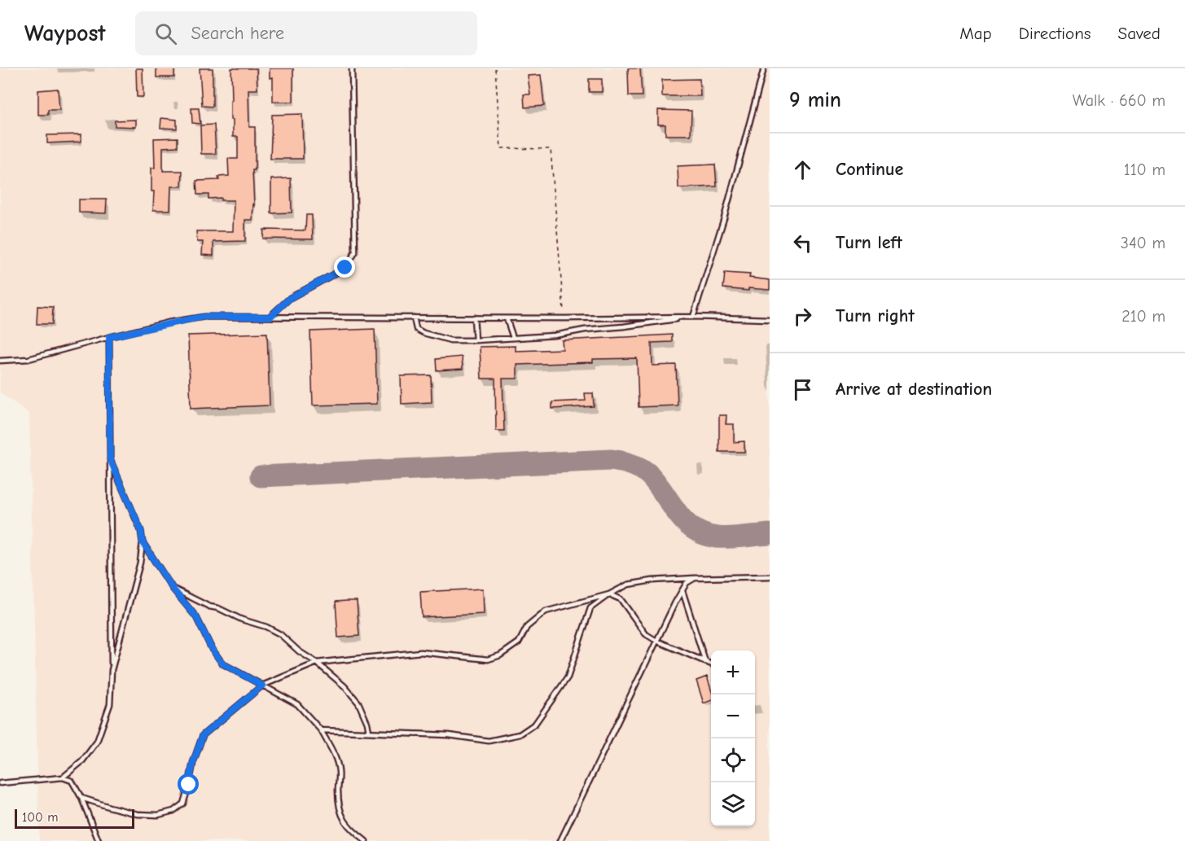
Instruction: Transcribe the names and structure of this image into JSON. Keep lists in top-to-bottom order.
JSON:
{
  "scale_bar": "100 m",
  "page": {
    "header": "Waypost",
    "search": "Search here",
    "nav": ["Map", "Directions", "Saved"],
    "heading": ["9 min", "Walk · 660 m"],
    "list": [
      ["Continue", "110 m"],
      ["Turn left", "340 m"],
      ["Turn right", "210 m"],
      "Arrive at destination"
    ],
    "map_buttons": ["+", "−"],
    "scale": "100 m"
  }
}
